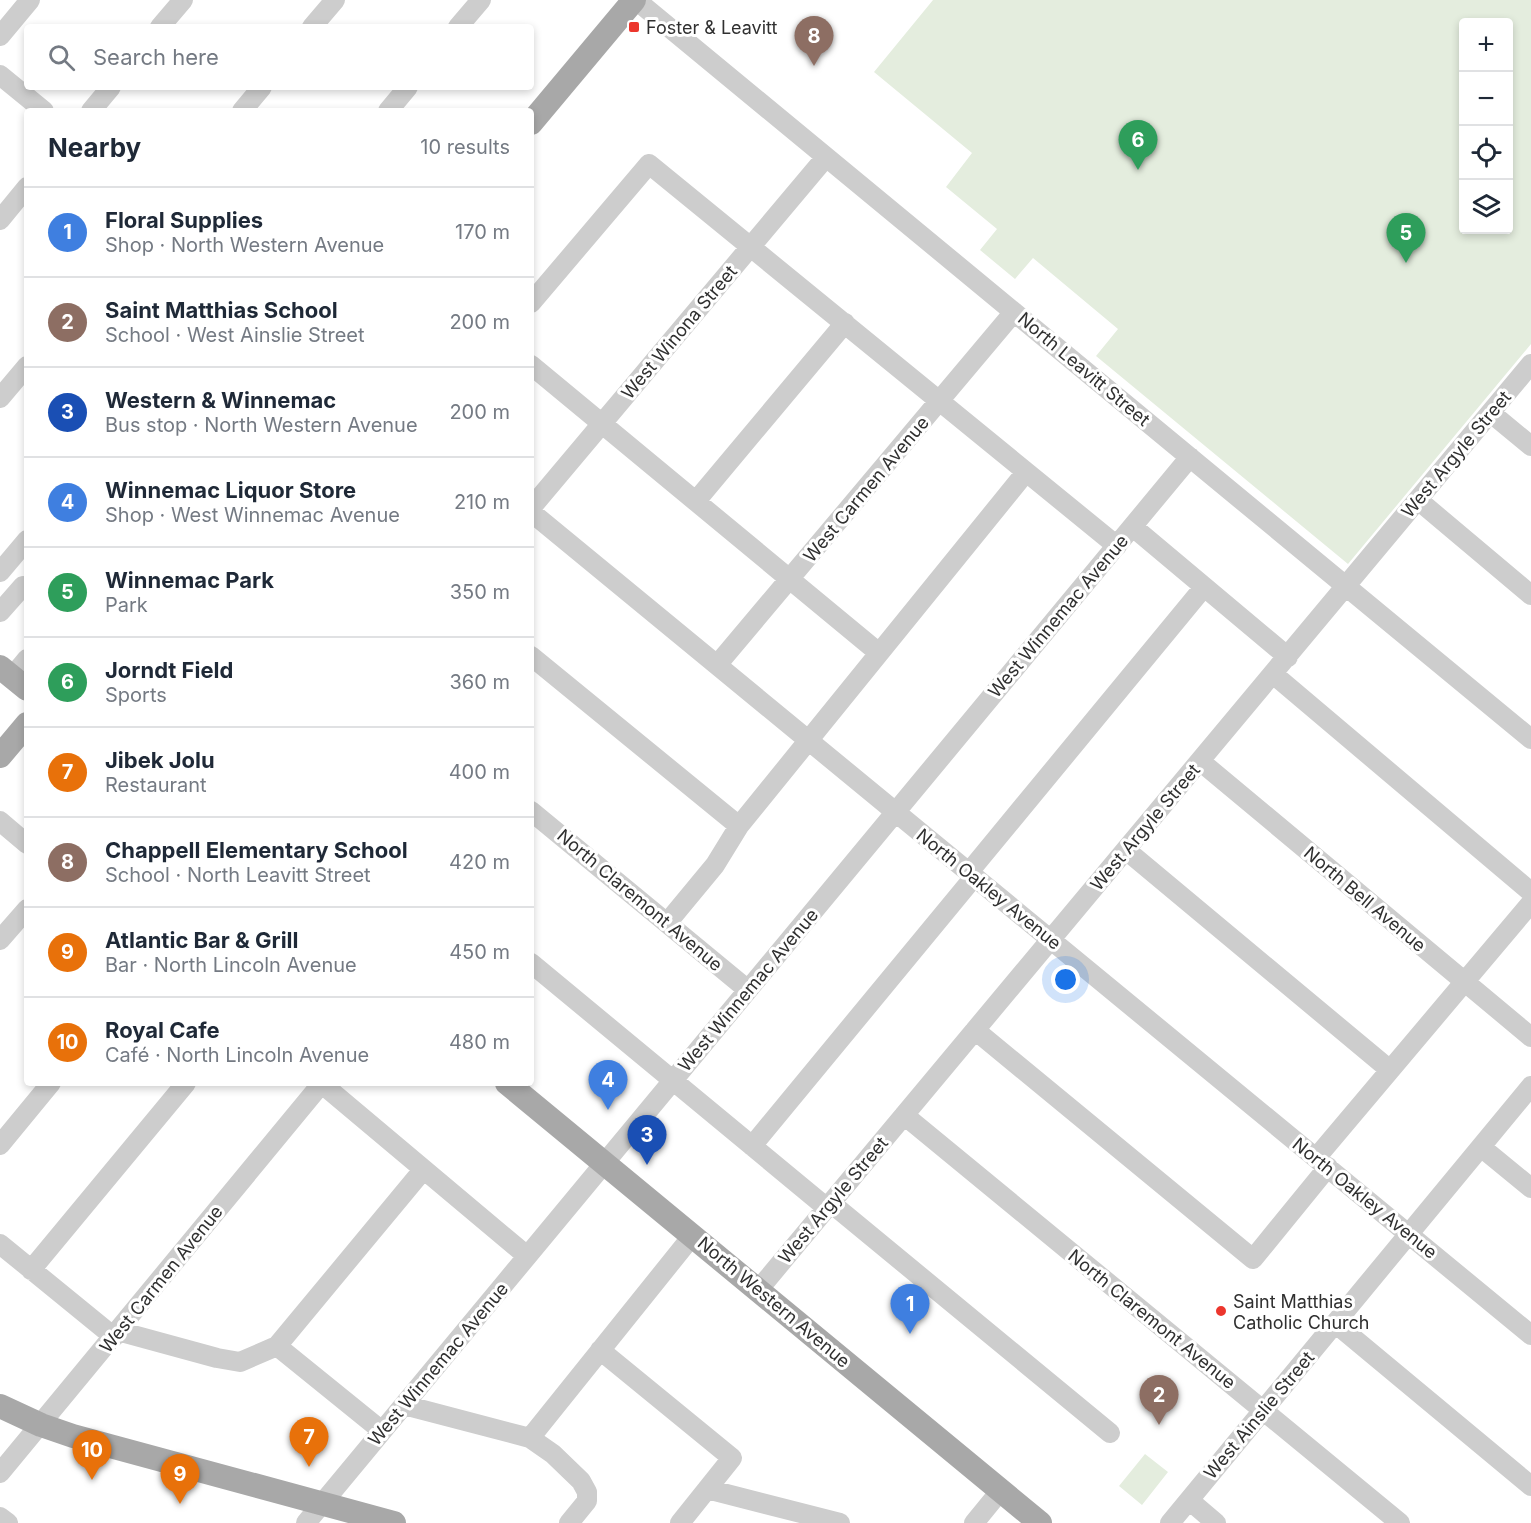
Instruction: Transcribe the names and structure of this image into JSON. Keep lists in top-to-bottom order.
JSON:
{
  "streets": {
    "main road": ["North Western Avenue"],
    "street": [
      "West Winona Street",
      "North Leavitt Street",
      "West Argyle Street",
      "West Carmen Avenue",
      "West Winnemac Avenue",
      "North Oakley Avenue",
      "North Bell Avenue",
      "North Claremont Avenue",
      "West Ainslie Street"
    ]
  },
  "crossings": [
    ["West Winona Street", "North Leavitt Street"],
    ["North Leavitt Street", "West Argyle Street"],
    ["North Leavitt Street", "West Carmen Avenue"],
    ["North Leavitt Street", "West Winnemac Avenue"],
    ["West Argyle Street", "North Oakley Avenue"],
    ["West Argyle Street", "North Bell Avenue"],
    ["West Argyle Street", "North Claremont Avenue"],
    ["West Argyle Street", "North Western Avenue"],
    ["West Carmen Avenue", "North Oakley Avenue"],
    ["West Winnemac Avenue", "North Oakley Avenue"],
    ["West Winnemac Avenue", "North Claremont Avenue"],
    ["West Winnemac Avenue", "North Western Avenue"],
    ["North Oakley Avenue", "West Ainslie Street"],
    ["North Claremont Avenue", "West Ainslie Street"]
  ],
  "places": {
    "transit": ["Foster & Leavitt"],
    "other": ["Saint Matthias Catholic Church"]
  },
  "page": {
    "pins": [
      "8",
      "6",
      "5",
      "4",
      "3",
      "1",
      "2",
      "7",
      "10",
      "9"
    ],
    "map_buttons": ["+", "−"],
    "search": "Search here",
    "heading": ["Nearby", "10 results"],
    "list": [
      {
        "mark": "1",
        "name": "Floral Supplies",
        "note": "Shop · North Western Avenue",
        "value": "170 m"
      },
      {
        "mark": "2",
        "name": "Saint Matthias School",
        "note": "School · West Ainslie Street",
        "value": "200 m"
      },
      {
        "mark": "3",
        "name": "Western & Winnemac",
        "note": "Bus stop · North Western Avenue",
        "value": "200 m"
      },
      {
        "mark": "4",
        "name": "Winnemac Liquor Store",
        "note": "Shop · West Winnemac Avenue",
        "value": "210 m"
      },
      {
        "mark": "5",
        "name": "Winnemac Park",
        "note": "Park",
        "value": "350 m"
      },
      {
        "mark": "6",
        "name": "Jorndt Field",
        "note": "Sports",
        "value": "360 m"
      },
      {
        "mark": "7",
        "name": "Jibek Jolu",
        "note": "Restaurant",
        "value": "400 m"
      },
      {
        "mark": "8",
        "name": "Chappell Elementary School",
        "note": "School · North Leavitt Street",
        "value": "420 m"
      },
      {
        "mark": "9",
        "name": "Atlantic Bar & Grill",
        "note": "Bar · North Lincoln Avenue",
        "value": "450 m"
      },
      {
        "mark": "10",
        "name": "Royal Cafe",
        "note": "Café · North Lincoln Avenue",
        "value": "480 m"
      }
    ]
  }
}
